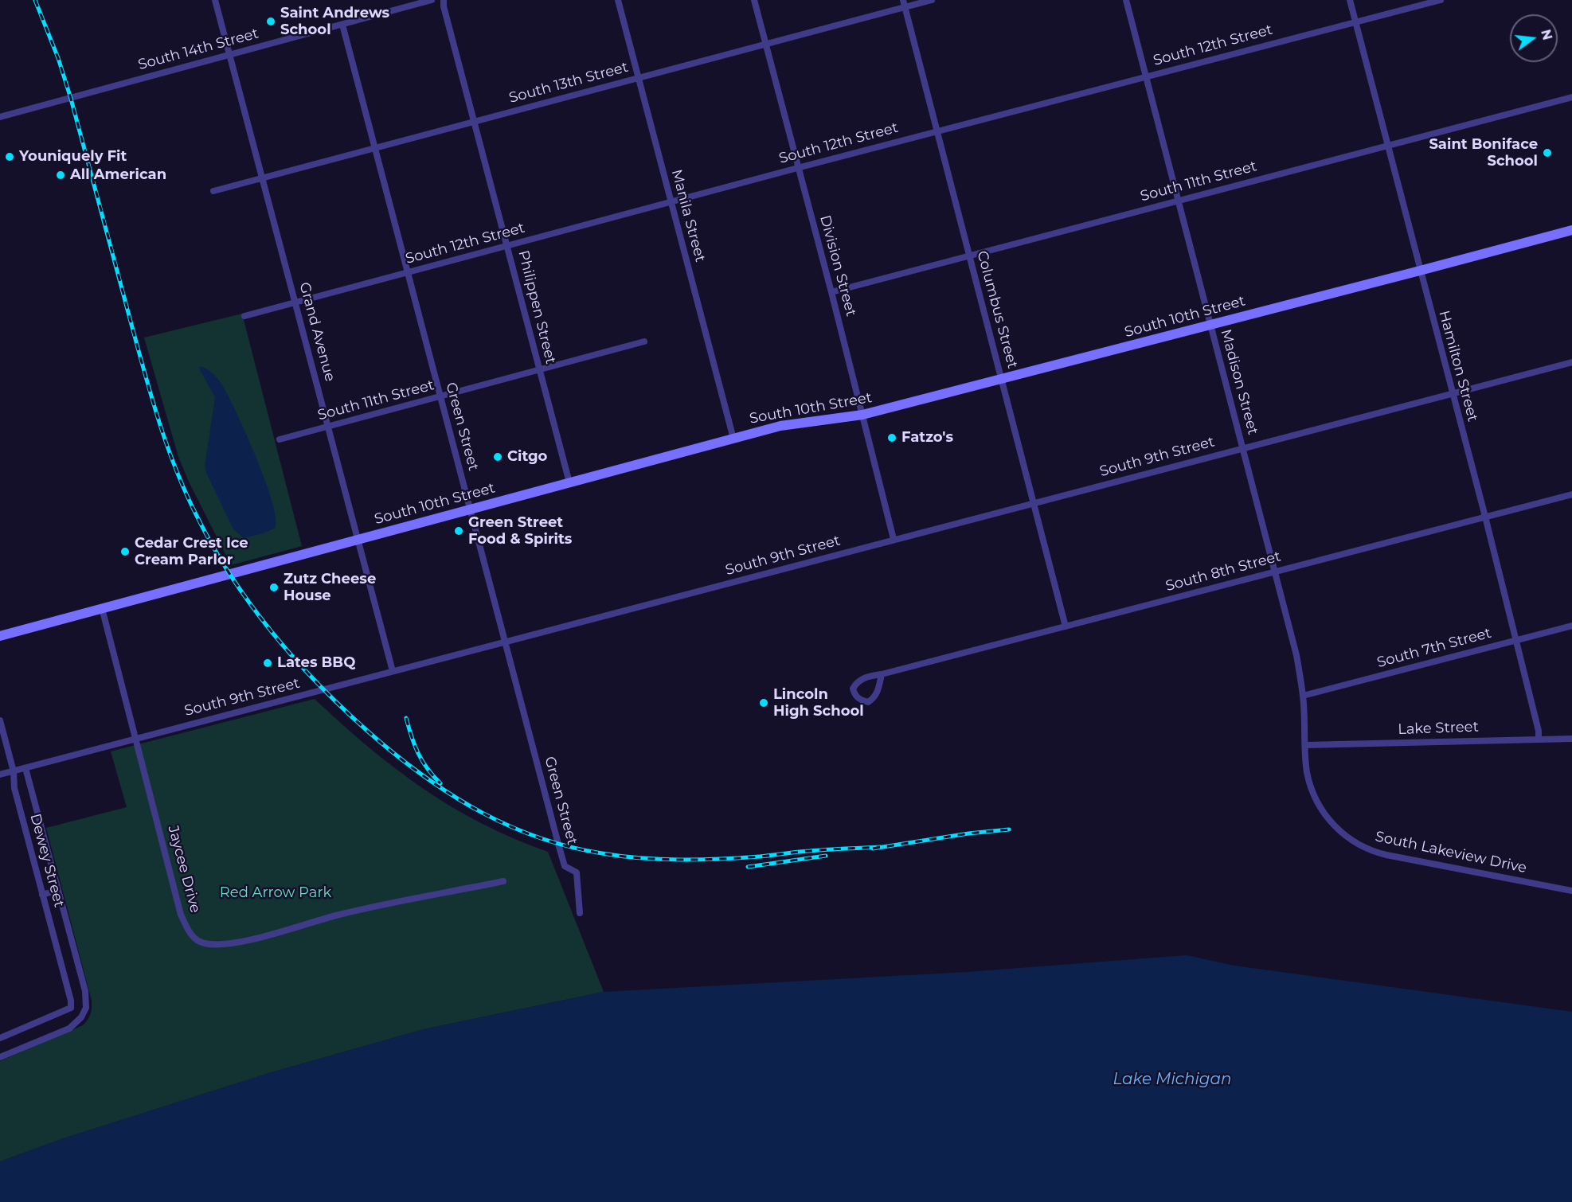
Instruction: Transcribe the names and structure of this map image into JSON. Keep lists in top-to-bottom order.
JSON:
{
  "streets": {
    "street": [
      "South 12th Street",
      "South 14th Street",
      "South 13th Street",
      "South 11th Street",
      "Manila Street",
      "Division Street",
      "Philippen Street",
      "Columbus Street",
      "South 10th Street",
      "Grand Avenue",
      "Hamilton Street",
      "Madison Street",
      "Green Street",
      "South 9th Street",
      "South 8th Street",
      "South 7th Street",
      "Lake Street",
      "South Lakeview Drive",
      "Dewey Street",
      "Jaycee Drive"
    ]
  },
  "crossings": [
    ["South 12th Street", "Manila Street"],
    ["South 12th Street", "Division Street"],
    ["South 12th Street", "Philippen Street"],
    ["South 12th Street", "Columbus Street"],
    ["South 12th Street", "Grand Avenue"],
    ["South 12th Street", "Hamilton Street"],
    ["South 12th Street", "Madison Street"],
    ["South 12th Street", "Green Street"],
    ["South 14th Street", "Grand Avenue"],
    ["South 14th Street", "Green Street"],
    ["South 13th Street", "Manila Street"],
    ["South 13th Street", "Division Street"],
    ["South 13th Street", "Philippen Street"],
    ["South 13th Street", "Columbus Street"],
    ["South 13th Street", "Grand Avenue"],
    ["South 13th Street", "Green Street"],
    ["South 11th Street", "Division Street"],
    ["South 11th Street", "Philippen Street"],
    ["South 11th Street", "Columbus Street"],
    ["South 11th Street", "Grand Avenue"],
    ["South 11th Street", "Hamilton Street"],
    ["South 11th Street", "Madison Street"],
    ["South 11th Street", "Green Street"],
    ["Manila Street", "South 10th Street"],
    ["Division Street", "South 10th Street"],
    ["Division Street", "South 9th Street"],
    ["Philippen Street", "South 10th Street"],
    ["Columbus Street", "South 10th Street"],
    ["Columbus Street", "South 9th Street"],
    ["Columbus Street", "South 8th Street"],
    ["South 10th Street", "Grand Avenue"],
    ["South 10th Street", "Hamilton Street"],
    ["South 10th Street", "Madison Street"],
    ["South 10th Street", "Green Street"],
    ["South 10th Street", "Jaycee Drive"],
    ["Grand Avenue", "South 9th Street"],
    ["Hamilton Street", "South 9th Street"],
    ["Hamilton Street", "South 8th Street"],
    ["Hamilton Street", "South 7th Street"],
    ["Hamilton Street", "Lake Street"],
    ["Madison Street", "South 9th Street"],
    ["Madison Street", "South 8th Street"],
    ["Madison Street", "South 7th Street"],
    ["Madison Street", "Lake Street"],
    ["Madison Street", "South Lakeview Drive"],
    ["Green Street", "South 9th Street"],
    ["South 9th Street", "Dewey Street"],
    ["South 9th Street", "Jaycee Drive"],
    ["Lake Street", "South Lakeview Drive"]
  ],
  "water": ["Lake Michigan"],
  "parks": ["Red Arrow Park"],
  "places": [
    "Saint Andrews School",
    "Saint Boniface School",
    "Youniquely Fit",
    "All American",
    "Fatzo's",
    "Citgo",
    "Green Street Food & Spirits",
    "Cedar Crest Ice Cream Parlor",
    "Zutz Cheese House",
    "Lates BBQ",
    "Lincoln High School"
  ],
  "north": "right"
}
